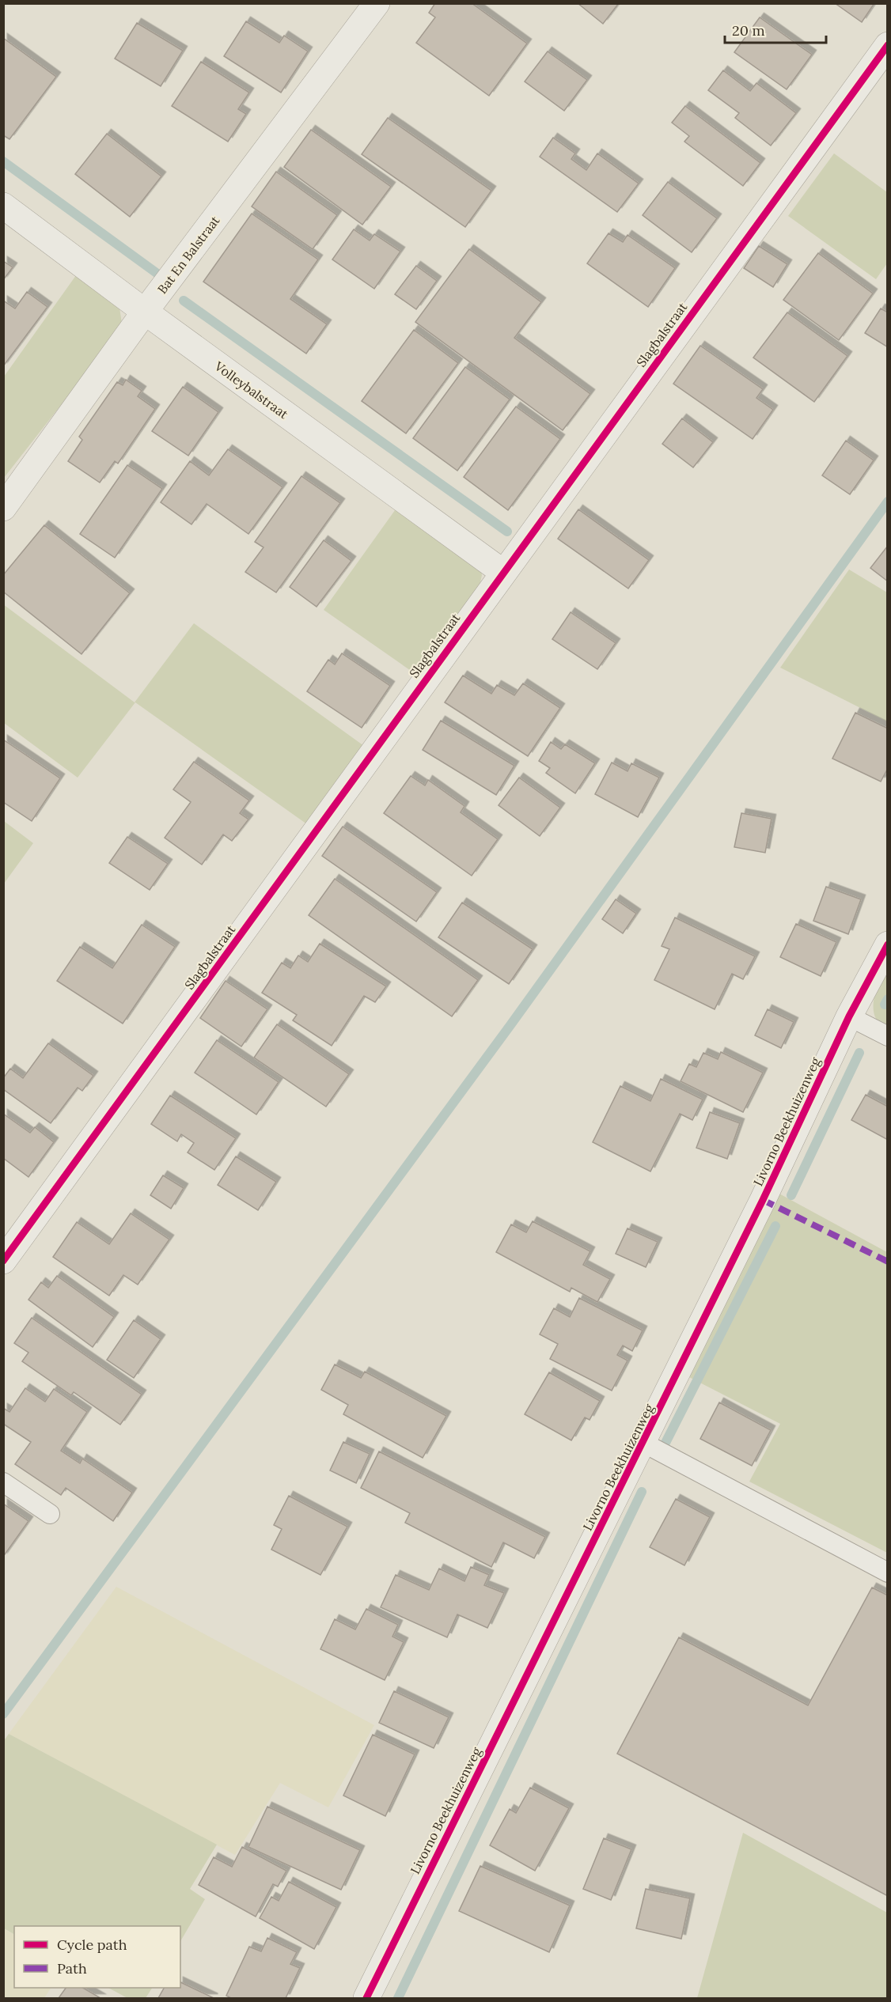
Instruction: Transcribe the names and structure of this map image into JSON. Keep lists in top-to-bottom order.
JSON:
{
  "streets": {
    "street": [
      "Bat En Balstraat",
      "Slagbalstraat",
      "Volleybalstraat",
      "Livorno Beekhuizenweg"
    ]
  },
  "crossings": [
    ["Bat En Balstraat", "Volleybalstraat"],
    ["Slagbalstraat", "Volleybalstraat"]
  ],
  "legend": ["Cycle path", "Path"],
  "scale_bar": "20 m"
}
